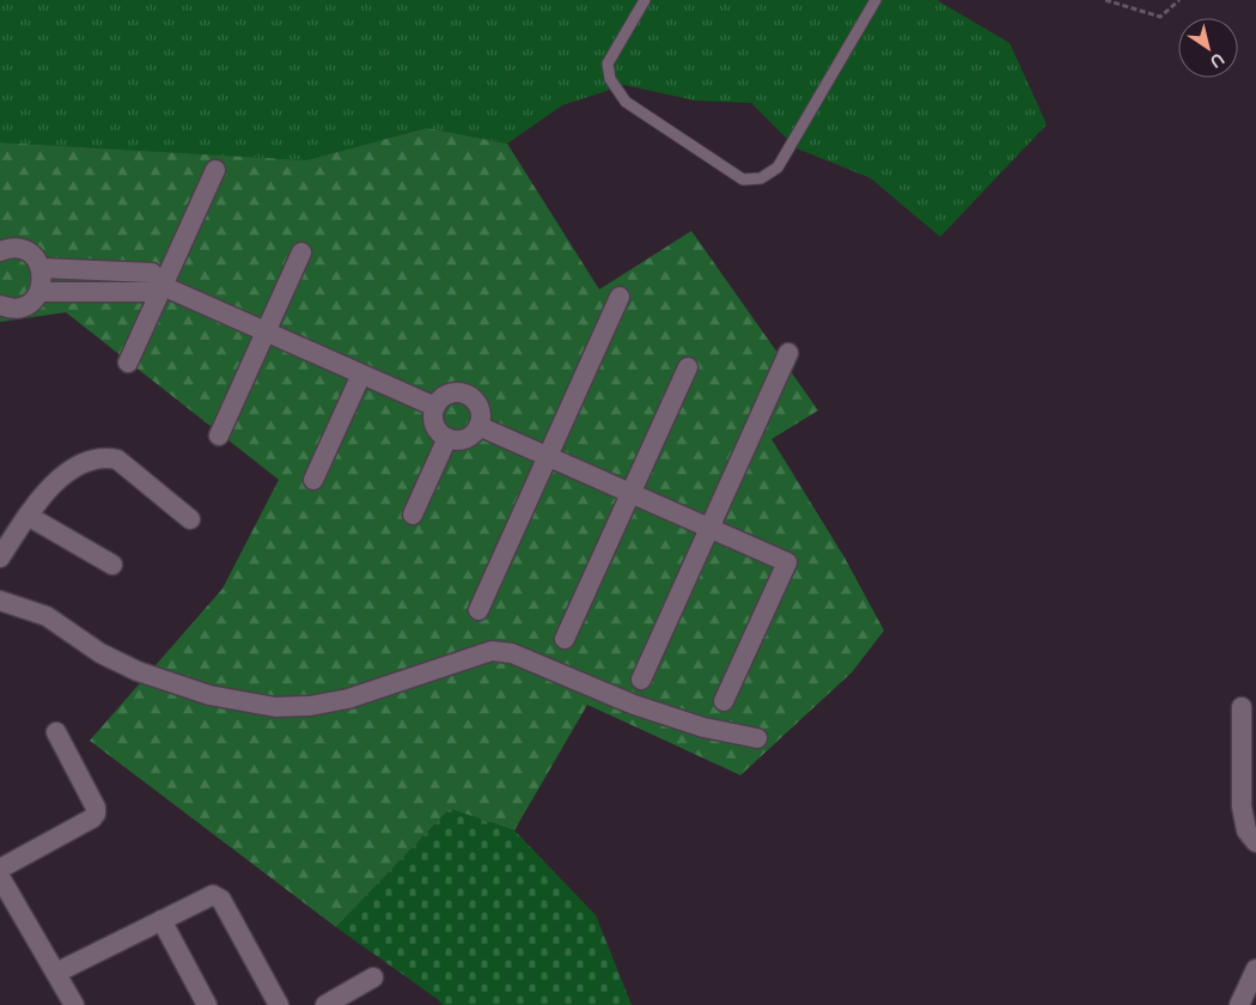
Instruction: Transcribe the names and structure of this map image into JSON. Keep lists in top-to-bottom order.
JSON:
{
  "north": "bottom right"
}
